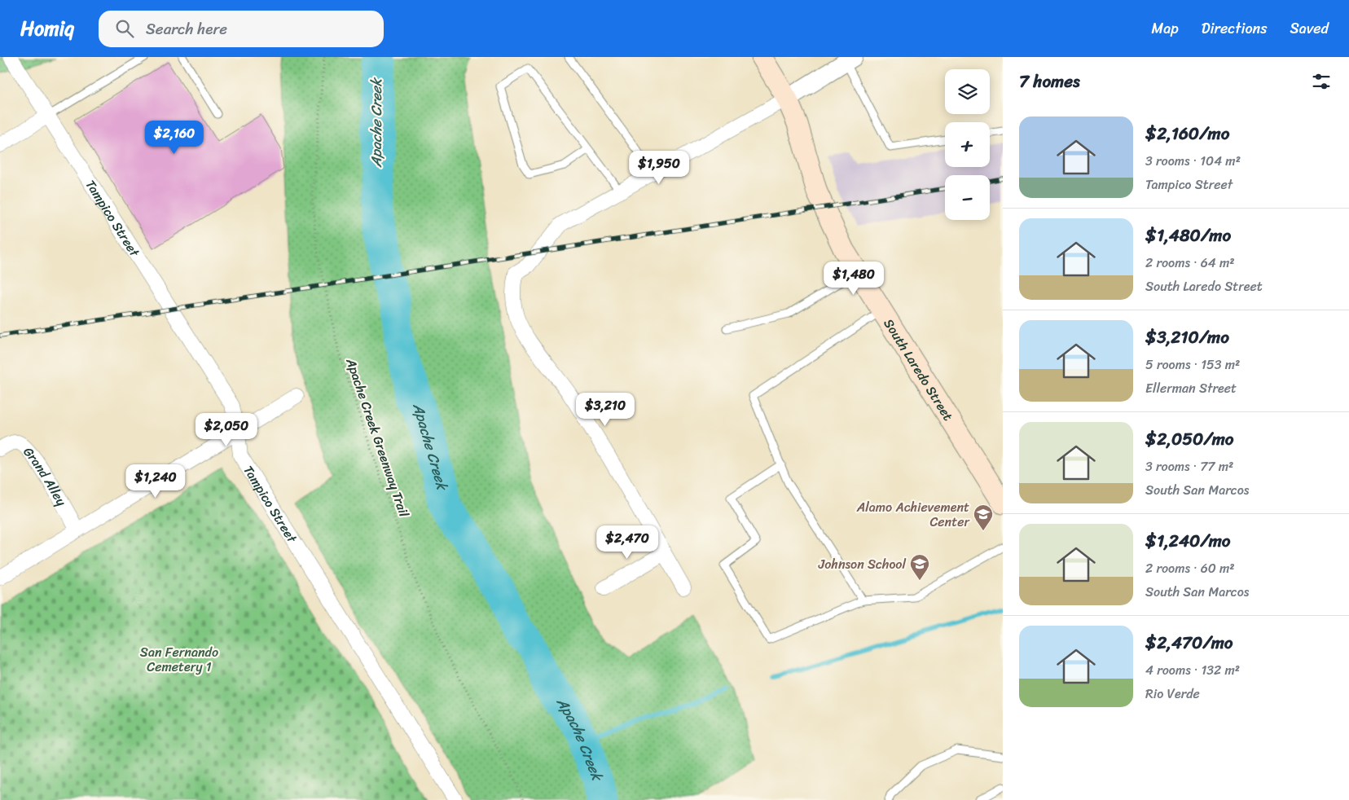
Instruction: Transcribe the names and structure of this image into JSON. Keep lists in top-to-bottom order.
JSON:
{
  "streets": {
    "main road": ["South Laredo Street"],
    "street": ["Tampico Street", "Grand Alley"],
    "path": ["Apache Creek Greenway Trail"]
  },
  "water": ["Apache Creek"],
  "parks": ["San Fernando Cemetery 1"],
  "places": {
    "school or university": ["Alamo Achievement Center", "Johnson School"]
  },
  "page": {
    "header": "Homiq",
    "search": "Search here",
    "nav": ["Map", "Directions", "Saved"],
    "heading": "7 homes",
    "map_buttons": ["+", "−"],
    "list": [
      {
        "name": "$2,160/mo",
        "note": "3 rooms · 104 m² · Tampico Street"
      },
      {
        "name": "$1,480/mo",
        "note": "2 rooms · 64 m² · South Laredo Street"
      },
      {
        "name": "$3,210/mo",
        "note": "5 rooms · 153 m² · Ellerman Street"
      },
      {
        "name": "$2,050/mo",
        "note": "3 rooms · 77 m² · South San Marcos"
      },
      {
        "name": "$1,240/mo",
        "note": "2 rooms · 60 m² · South San Marcos"
      },
      {
        "name": "$2,470/mo",
        "note": "4 rooms · 132 m² · Rio Verde"
      }
    ],
    "price": [
      "$2,160",
      "$1,950",
      "$1,480",
      "$3,210",
      "$2,050",
      "$1,240",
      "$2,470"
    ]
  }
}
